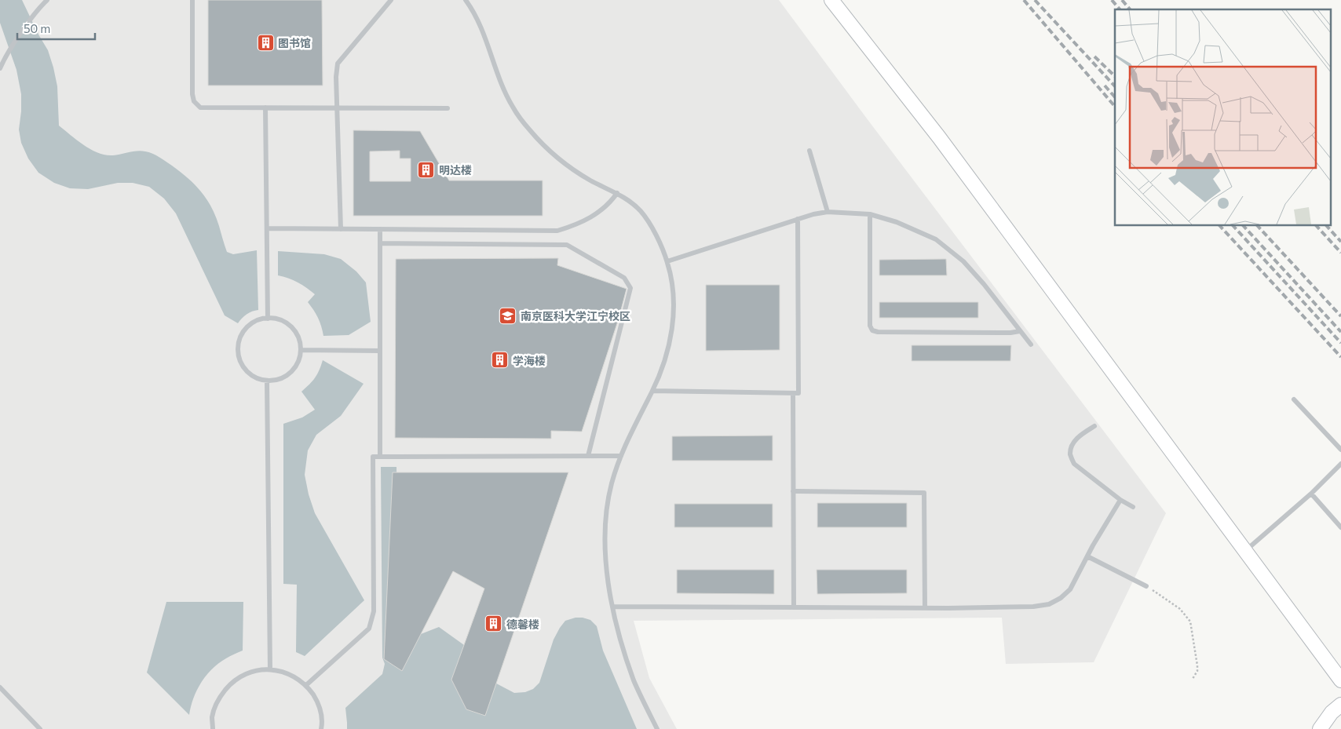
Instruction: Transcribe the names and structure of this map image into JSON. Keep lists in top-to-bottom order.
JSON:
{
  "places": {
    "building": [
      "图书馆",
      "明达楼",
      "学海楼",
      "德馨楼"
    ],
    "school or university": ["南京医科大学江宁校区"]
  },
  "scale_bar": "50 m"
}
